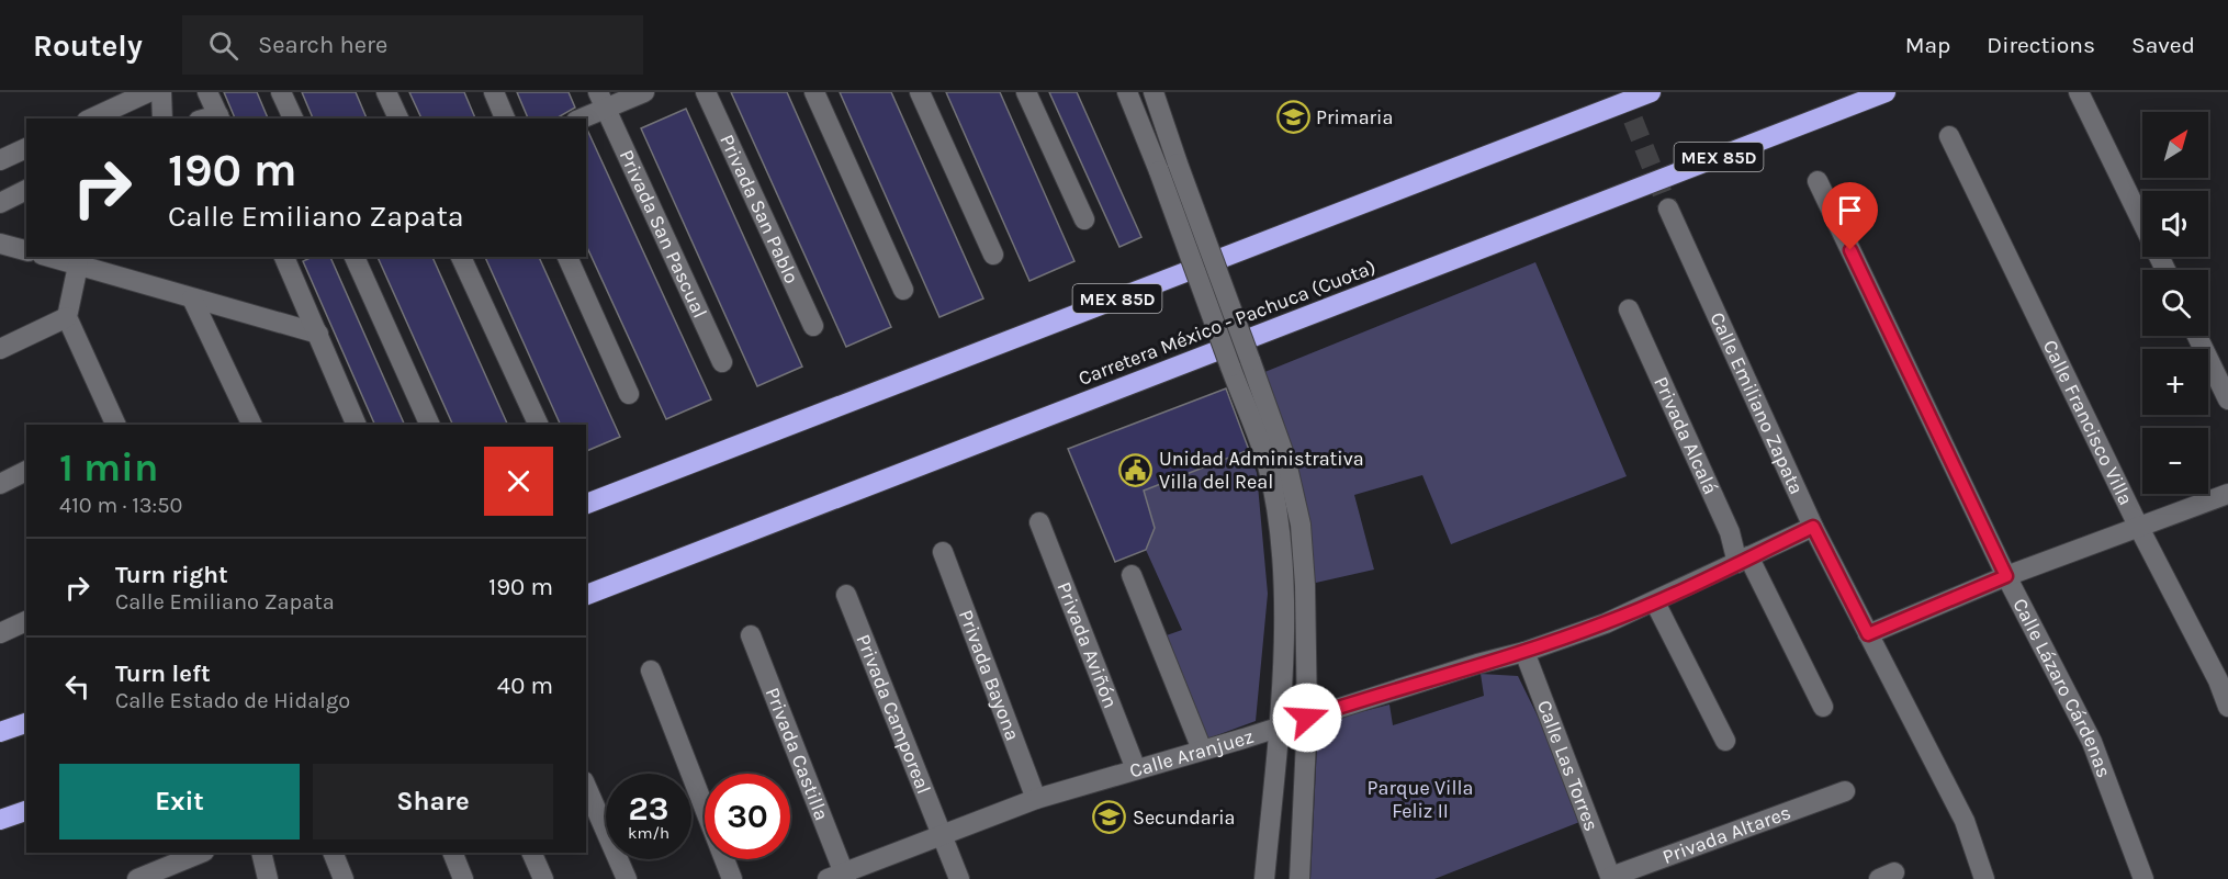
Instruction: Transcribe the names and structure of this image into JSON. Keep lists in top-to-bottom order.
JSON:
{
  "streets": {
    "highway": ["MEX 85D", "Carretera México - Pachuca (Cuota)"],
    "street": [
      "Privada San Pablo",
      "Privada San Pascual",
      "Calle Emiliano Zapata",
      "Calle Francisco Villa",
      "Privada Alcalá",
      "Privada Aviñón",
      "Privada Bayona",
      "Calle Lázaro Cárdenas",
      "Privada Camporeal",
      "Privada Castilla",
      "Calle Aranjuez",
      "Calle Las Torres",
      "Privada Altares"
    ]
  },
  "crossings": [
    ["Calle Emiliano Zapata", "Calle Aranjuez"],
    ["Privada Alcalá", "Calle Aranjuez"],
    ["Privada Aviñón", "Calle Aranjuez"],
    ["Privada Bayona", "Calle Aranjuez"],
    ["Privada Camporeal", "Calle Aranjuez"],
    ["Privada Castilla", "Calle Aranjuez"],
    ["Calle Aranjuez", "Calle Las Torres"],
    ["Calle Las Torres", "Privada Altares"]
  ],
  "parks": ["Parque Villa Feliz II"],
  "places": {
    "school or university": ["Primaria", "Secundaria"],
    "public building": ["Unidad Administrativa Villa del Real"]
  },
  "north": "top right",
  "page": {
    "header": "Routely",
    "search": "Search here",
    "nav": ["Map", "Directions", "Saved"],
    "map_buttons": ["+", "−"],
    "turn": ["190 m", "Calle Emiliano Zapata"],
    "heading": ["1 min", "410 m · 13:50"],
    "list": [
      {
        "name": "Turn right",
        "note": "Calle Emiliano Zapata",
        "value": "190 m"
      },
      {
        "name": "Turn left",
        "note": "Calle Estado de Hidalgo",
        "value": "40 m"
      }
    ],
    "buttons": ["Exit", "Share"],
    "speed": "23 km/h",
    "limit": "30"
  }
}
